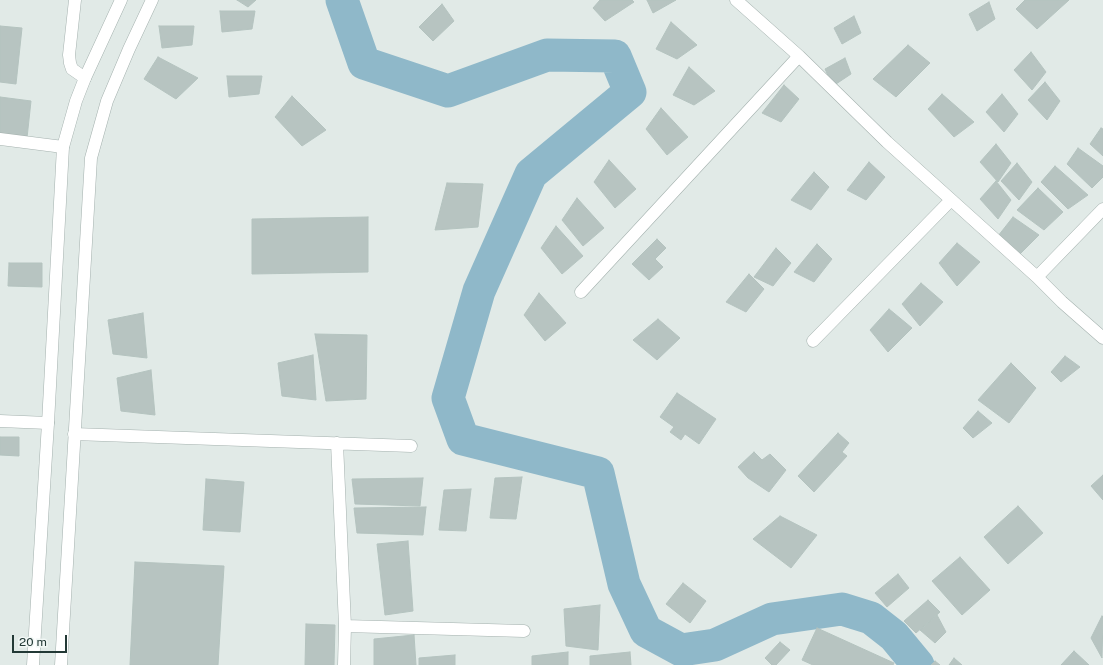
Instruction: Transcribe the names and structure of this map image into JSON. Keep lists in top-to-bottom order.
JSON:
{
  "scale_bar": "20 m"
}
